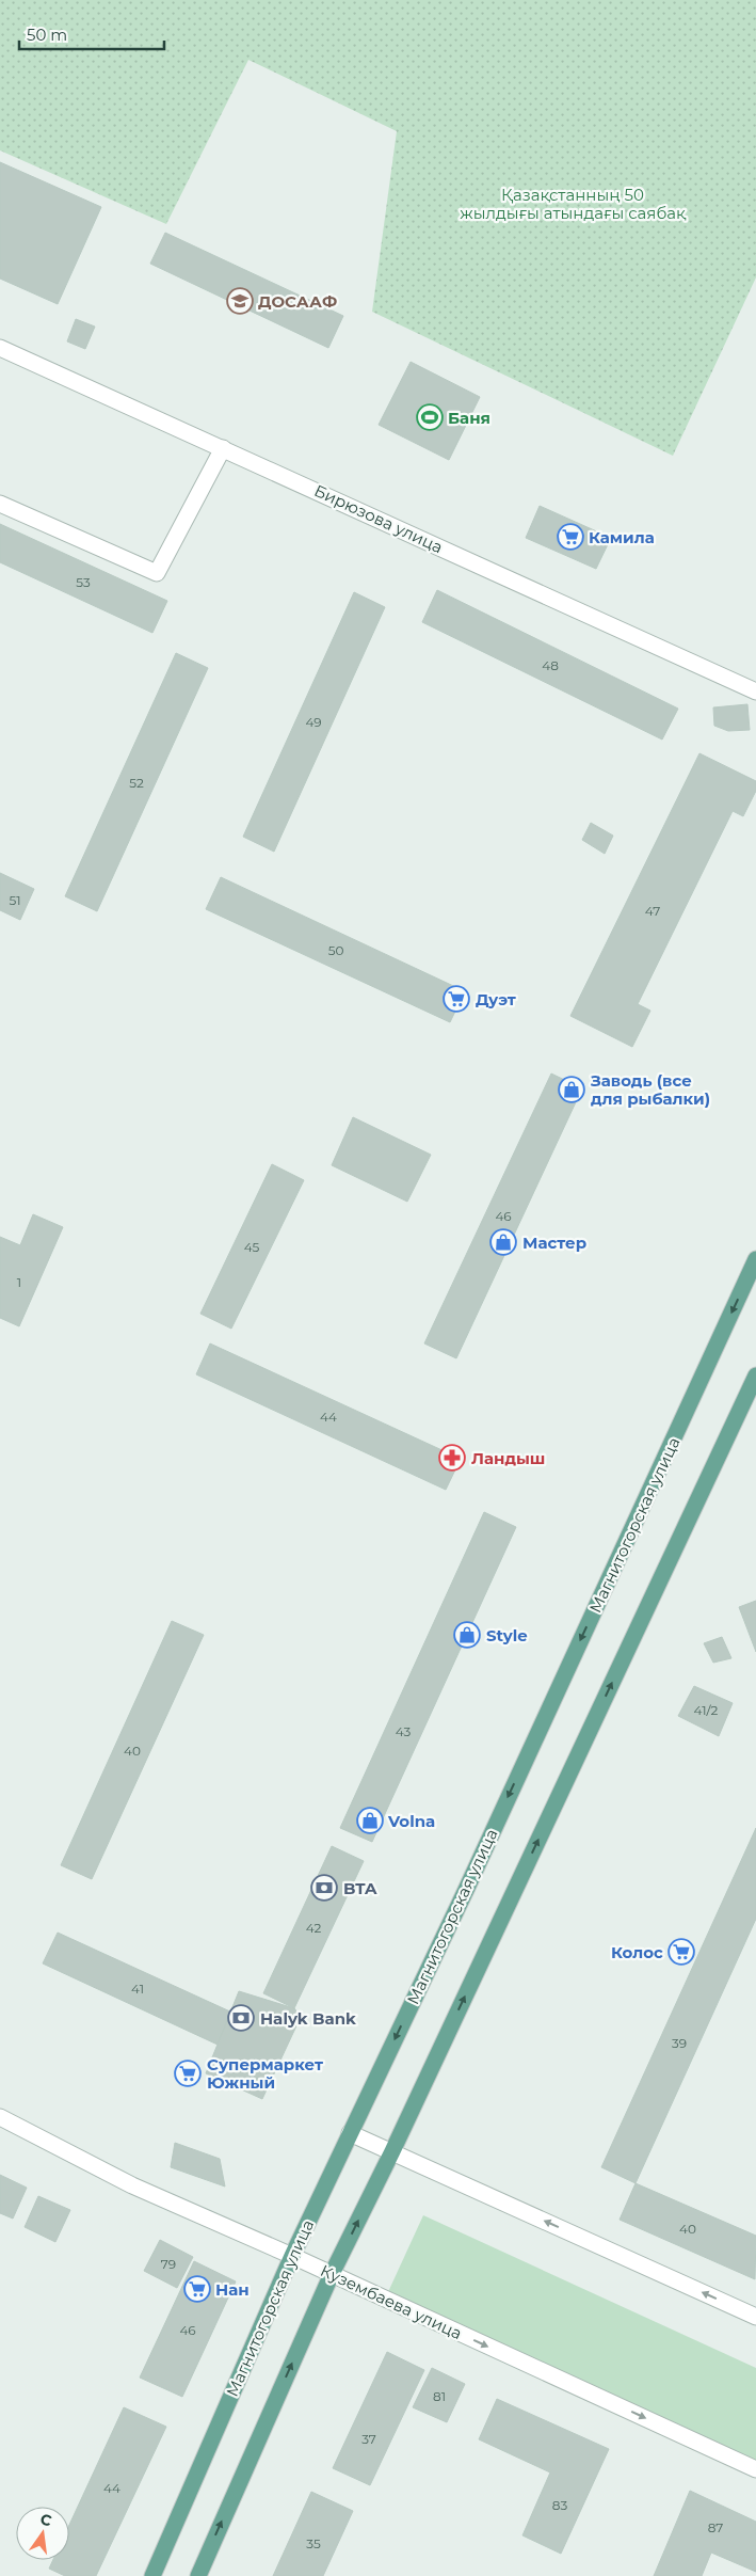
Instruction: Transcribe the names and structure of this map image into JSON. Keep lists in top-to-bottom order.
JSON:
{
  "streets": {
    "main road": ["Магнитогорская улица"],
    "street": ["Бирюзова улица", "Кузембаева улица"]
  },
  "crossings": [
    ["Магнитогорская улица", "Кузембаева улица"]
  ],
  "parks": ["Қазақстанның 50 жылдығы атындағы саябақ"],
  "places": {
    "school or university": ["ДОСААФ"],
    "sports": ["Баня"],
    "supermarket": [
      "Камила",
      "Дуэт",
      "Колос",
      "Супермаркет Южный",
      "Нан"
    ],
    "shop": [
      "Заводь (все для рыбалки)",
      "Мастер",
      "Style",
      "Volna"
    ],
    "pharmacy": ["Ландыш"],
    "bank": ["BTA", "Halyk Bank"]
  },
  "house_numbers": [
    "53",
    "48",
    "49",
    "52",
    "51",
    "47",
    "50",
    "46",
    "45",
    "1",
    "44",
    "41/2",
    "43",
    "40",
    "42",
    "41",
    "39",
    "40",
    "79",
    "46",
    "81",
    "37",
    "44",
    "83",
    "87",
    "35"
  ],
  "scale_bar": "50 m",
  "north": "top"
}
